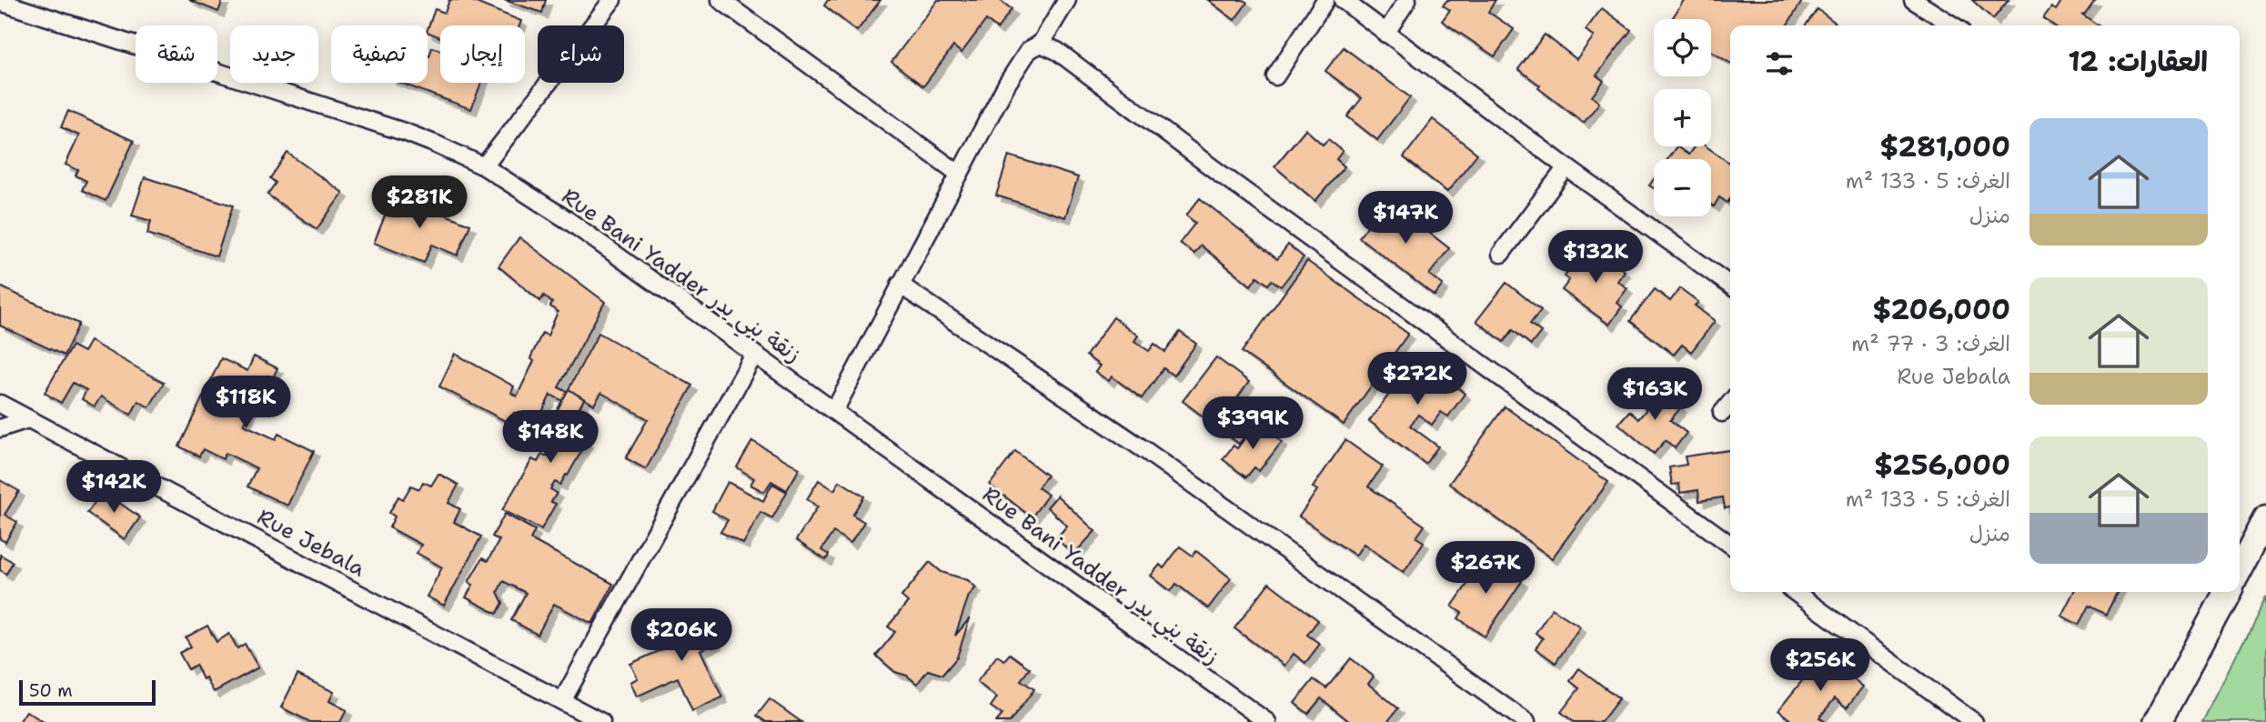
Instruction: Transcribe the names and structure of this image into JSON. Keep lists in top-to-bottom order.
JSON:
{
  "streets": {
    "street": ["Rue Bani Yadder زنقة بني يدر", "Rue Jebala"]
  },
  "scale_bar": "50 m",
  "page": {
    "map_buttons": ["+", "−"],
    "chip": [
      "شراء",
      "إيجار",
      "تصفية",
      "جديد",
      "شقة"
    ],
    "heading": "العقارات: 12",
    "list": [
      {
        "name": "$281,000",
        "note": "الغرف: 5 · 133 m² · منزل"
      },
      {
        "name": "$206,000",
        "note": "الغرف: 3 · 77 m² · Rue Jebala"
      },
      {
        "name": "$256,000",
        "note": "الغرف: 5 · 133 m² · منزل"
      }
    ],
    "price": [
      "$281K",
      "$147K",
      "$132K",
      "$272K",
      "$163K",
      "$118K",
      "$399K",
      "$148K",
      "$142K",
      "$267K",
      "$206K",
      "$256K"
    ],
    "scale": "50 m"
  }
}
